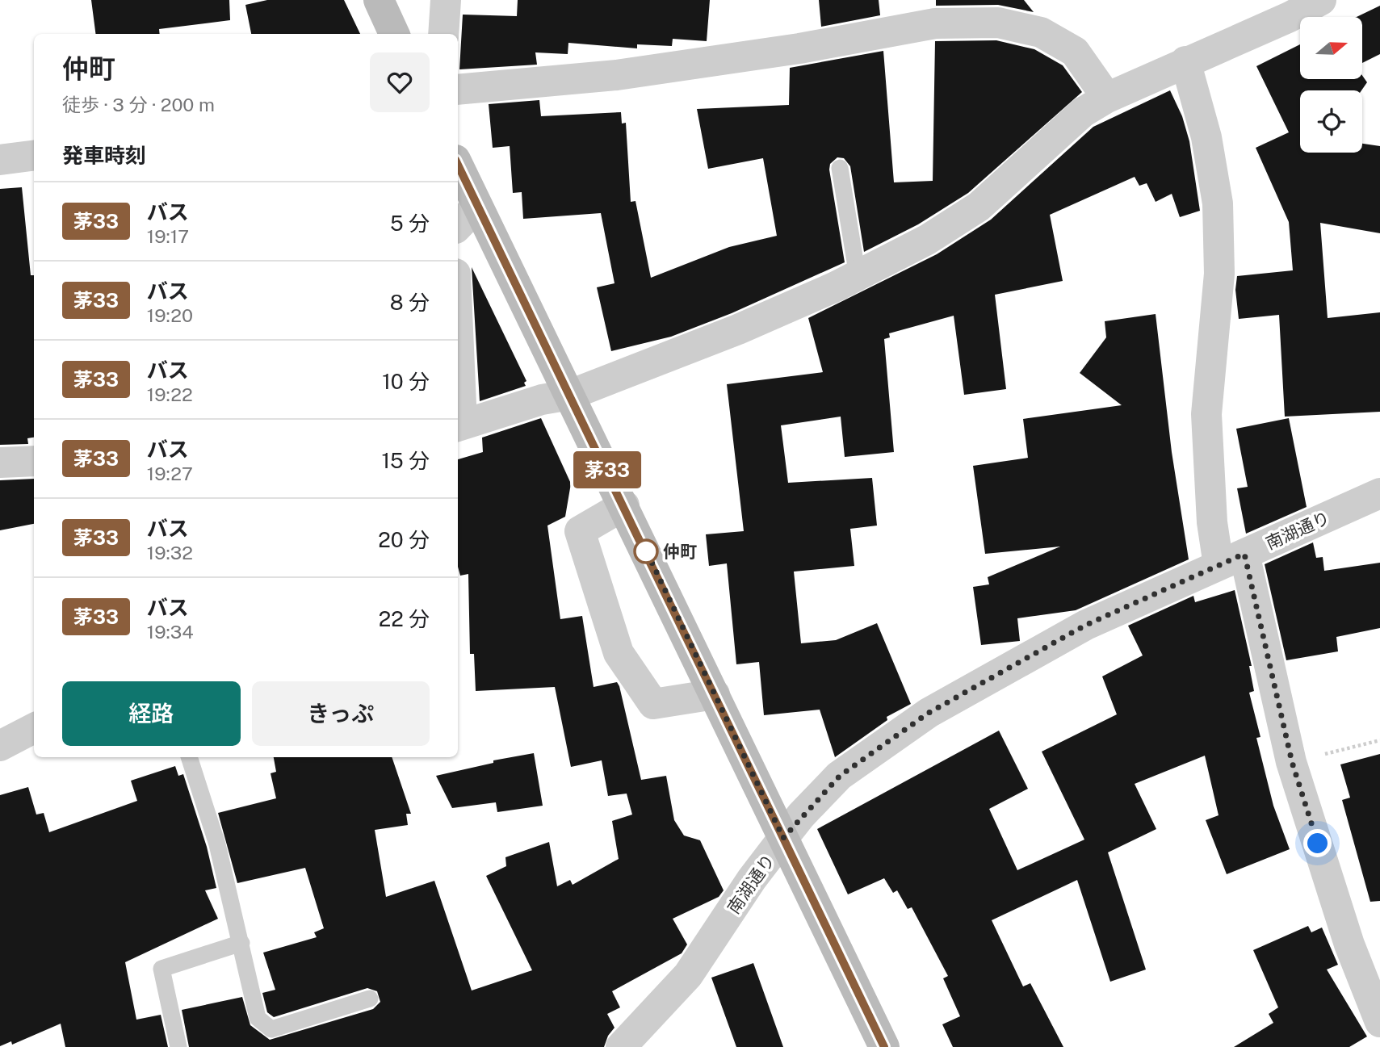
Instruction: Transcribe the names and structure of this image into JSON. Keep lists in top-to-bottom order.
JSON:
{
  "streets": {
    "street": ["南湖通り"]
  },
  "places": ["仲町"],
  "lines": ["bus line 茅33"],
  "north": "right",
  "page": {
    "on_map": "茅33",
    "heading": [
      ["仲町", "徒歩 · 3 分 · 200 m"],
      "発車時刻"
    ],
    "list": [
      {
        "mark": "茅33",
        "name": "バス",
        "note": "19:17",
        "value": "5 分"
      },
      {
        "mark": "茅33",
        "name": "バス",
        "note": "19:20",
        "value": "8 分"
      },
      {
        "mark": "茅33",
        "name": "バス",
        "note": "19:22",
        "value": "10 分"
      },
      {
        "mark": "茅33",
        "name": "バス",
        "note": "19:27",
        "value": "15 分"
      },
      {
        "mark": "茅33",
        "name": "バス",
        "note": "19:32",
        "value": "20 分"
      },
      {
        "mark": "茅33",
        "name": "バス",
        "note": "19:34",
        "value": "22 分"
      }
    ],
    "buttons": ["経路", "きっぷ"]
  }
}
